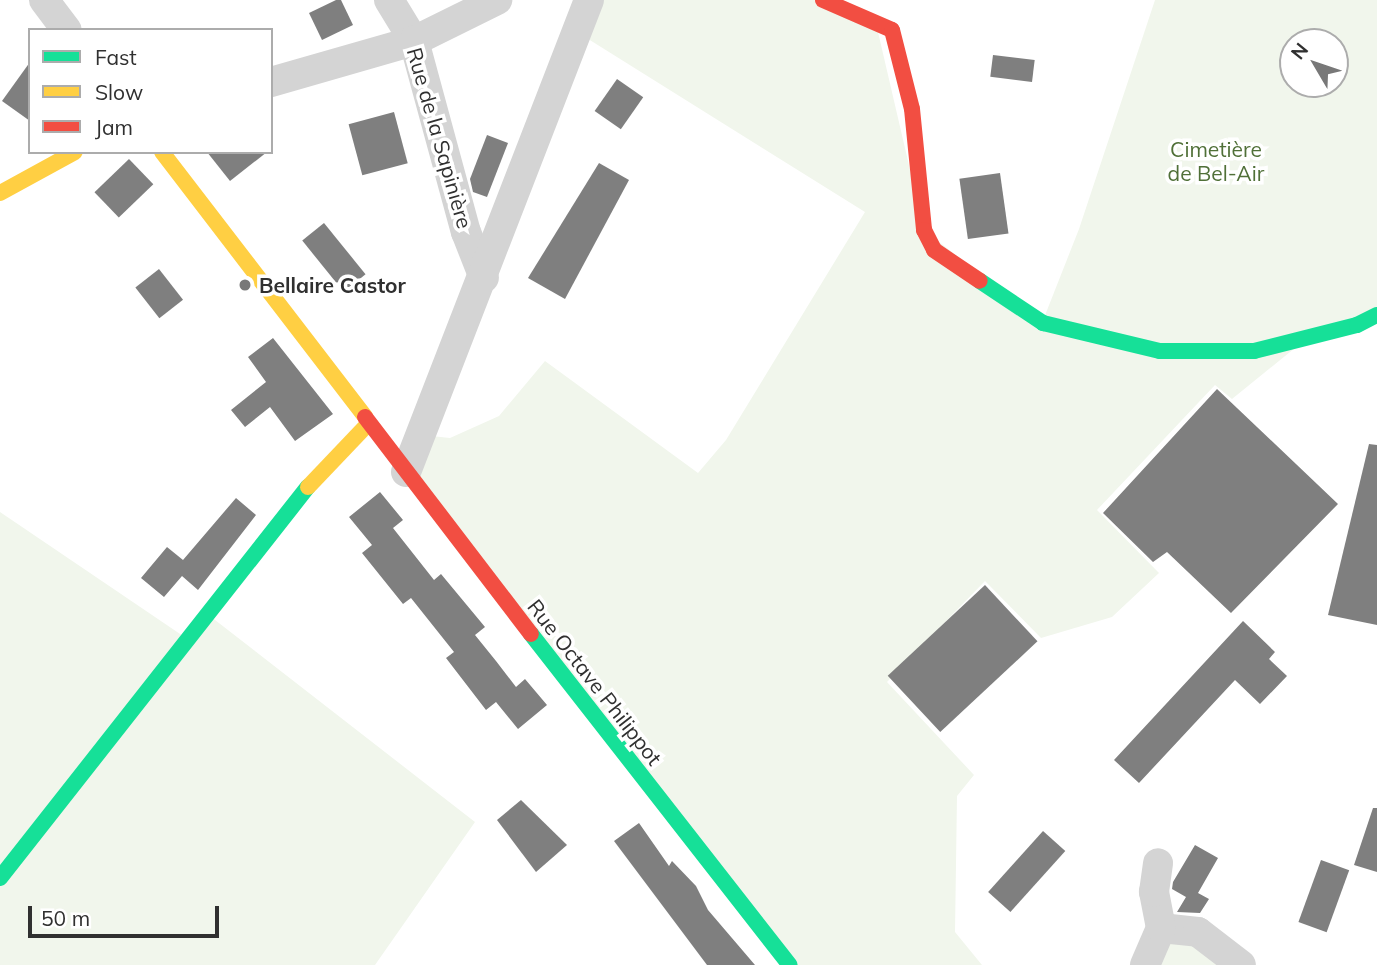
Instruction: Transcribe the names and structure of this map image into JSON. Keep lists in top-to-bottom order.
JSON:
{
  "streets": {
    "street": ["Rue de la Sapinière", "Rue Octave Philippot"]
  },
  "parks": ["Cimetière de Bel-Air"],
  "places": ["Bellaire Castor"],
  "legend": ["Fast", "Slow", "Jam"],
  "scale_bar": "50 m",
  "north": "top left"
}
